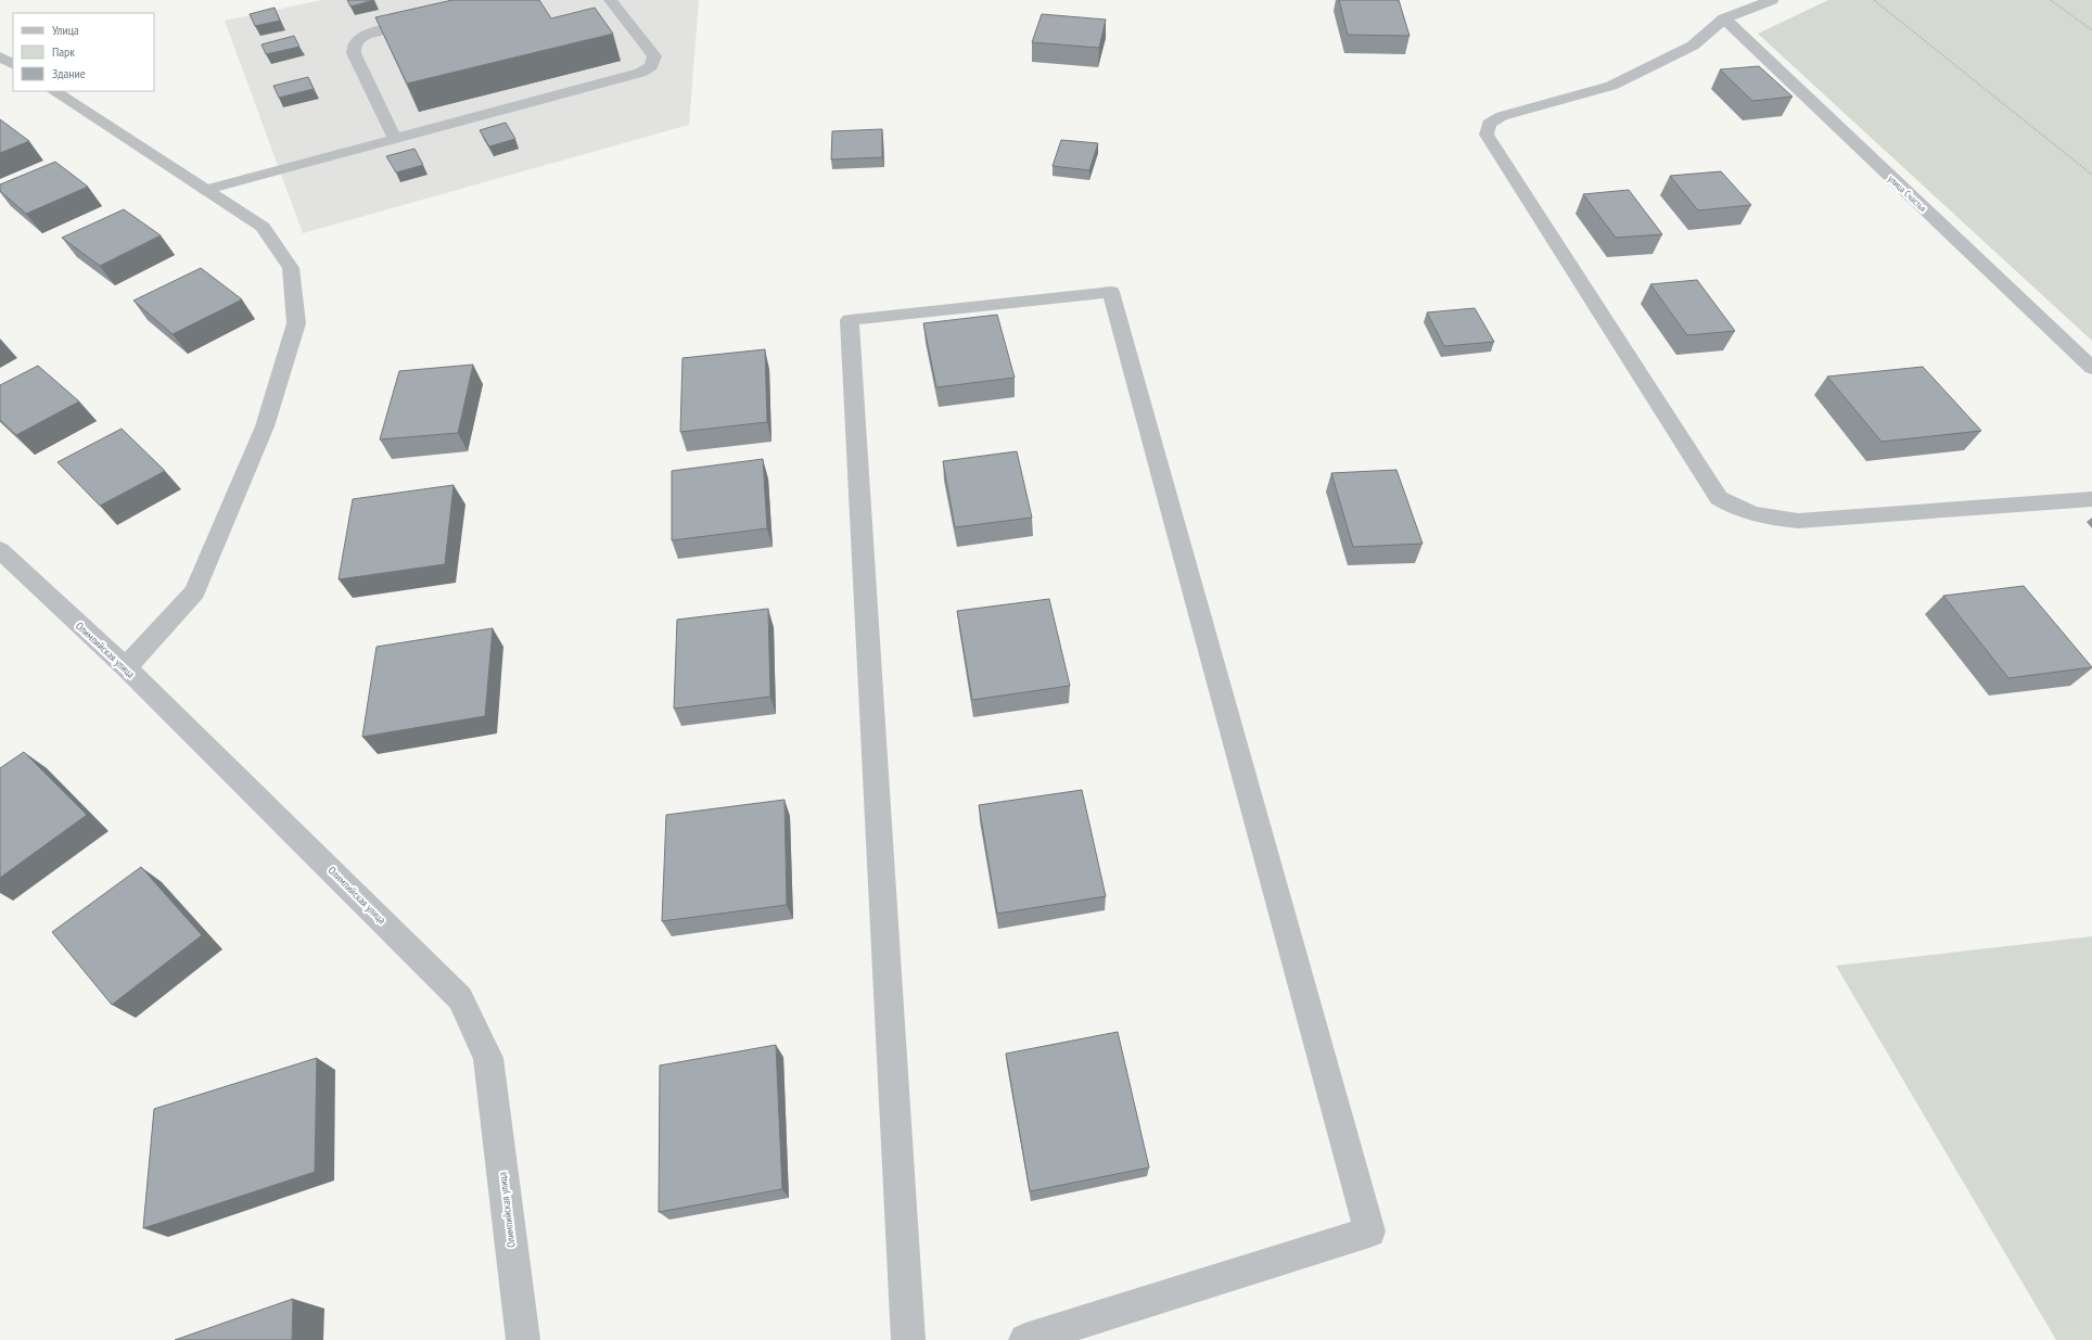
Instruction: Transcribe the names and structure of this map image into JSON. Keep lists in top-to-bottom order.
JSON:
{
  "streets": {
    "street": ["улица Счастья", "Олимпийская улица"]
  },
  "legend": ["Улица", "Парк", "Здание"]
}
